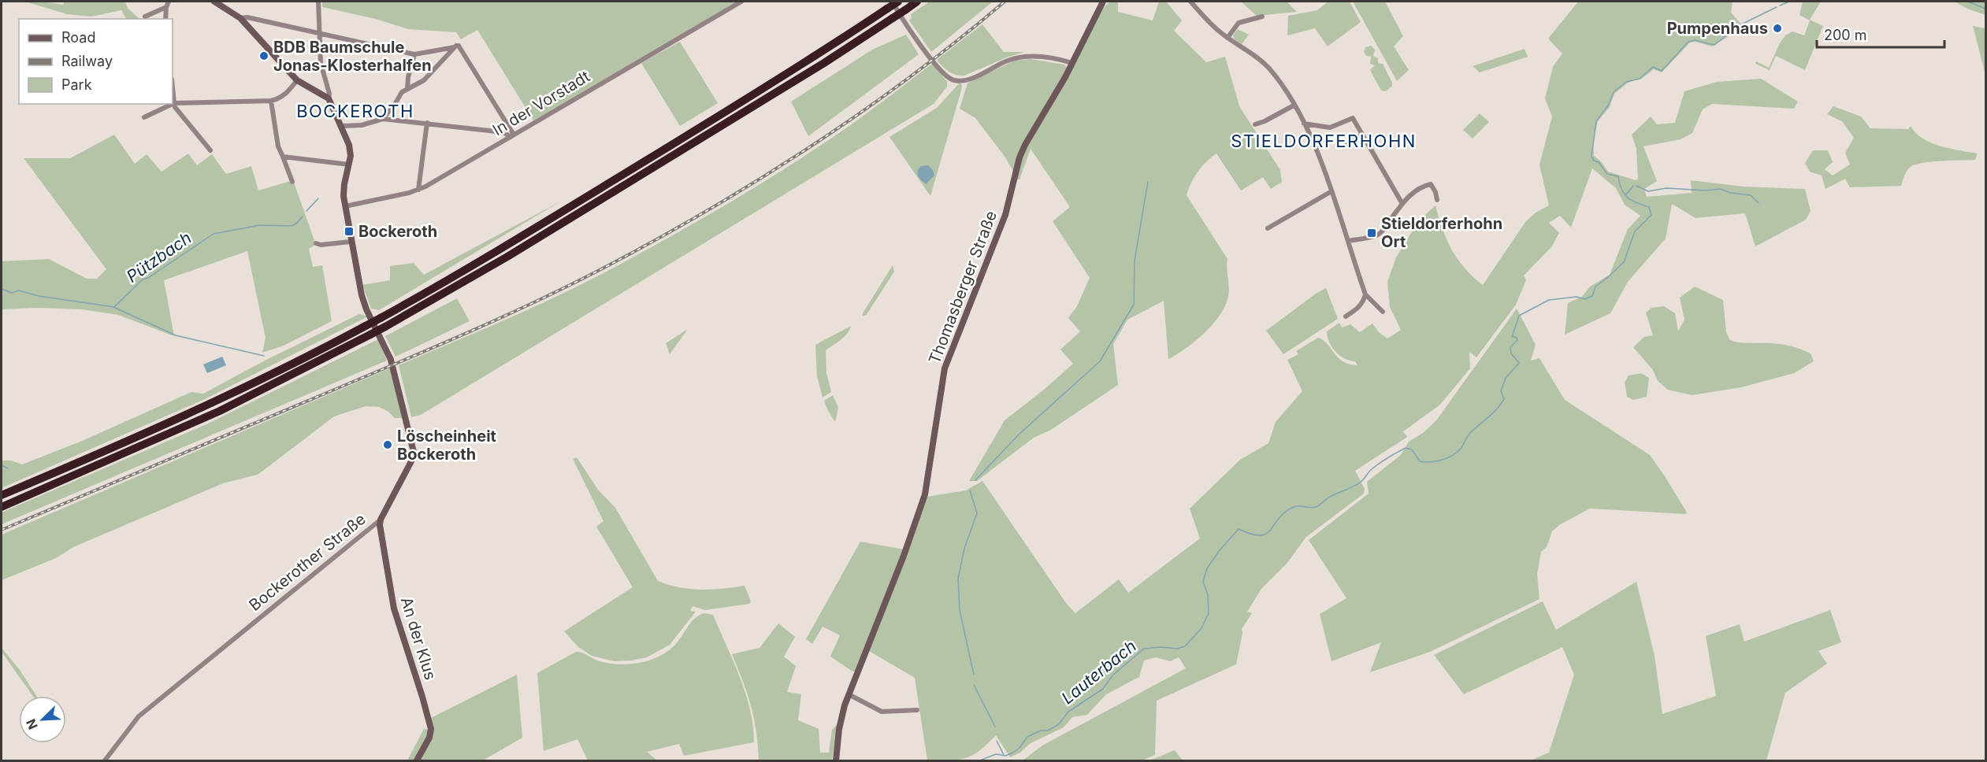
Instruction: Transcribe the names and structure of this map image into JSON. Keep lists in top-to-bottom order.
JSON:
{
  "streets": {
    "street": [
      "In der Vorstadt",
      "Thomasberger Straße",
      "Bockerother Straße",
      "An der Klus"
    ]
  },
  "crossings": [
    ["In der Vorstadt", "Bockerother Straße"],
    ["Bockerother Straße", "An der Klus"]
  ],
  "districts": ["BOCKEROTH", "STIELDORFERHOHN"],
  "water": ["Pützbach", "Lauterbach"],
  "places": {
    "other": ["Pumpenhaus", "BDB Baumschule Jonas-Klosterhalfen", "Löscheinheit Bockeroth"],
    "transit": ["Bockeroth", "Stieldorferhohn Ort"]
  },
  "legend": ["Road", "Railway", "Park"],
  "scale_bar": "200 m",
  "north": "bottom left"
}
